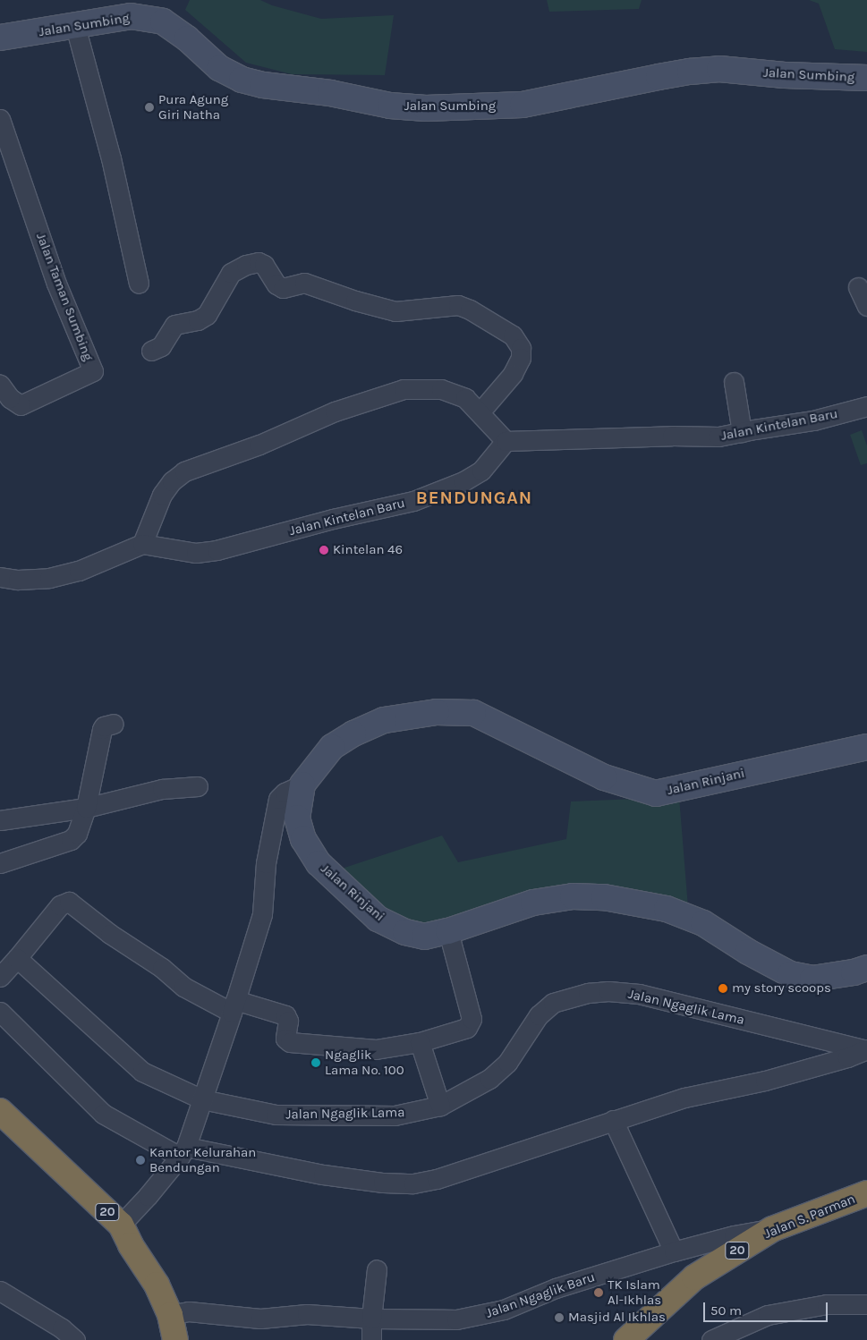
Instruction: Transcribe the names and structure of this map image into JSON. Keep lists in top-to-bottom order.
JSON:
{
  "streets": {
    "highway": ["20", "Jalan S. Parman"],
    "street": [
      "Jalan Sumbing",
      "Jalan Taman Sumbing",
      "Jalan Kintelan Baru",
      "Jalan Rinjani",
      "Jalan Ngaglik Lama",
      "Jalan Ngaglik Baru"
    ]
  },
  "crossings": [
    ["20", "Jalan Ngaglik Baru"],
    ["Jalan S. Parman", "Jalan Ngaglik Baru"]
  ],
  "districts": ["BENDUNGAN"],
  "places": [
    "Pura Agung Giri Natha",
    "Kintelan 46",
    "my story scoops",
    "Ngaglik Lama No. 100",
    "Kantor Kelurahan Bendungan",
    "TK Islam Al-Ikhlas",
    "Masjid Al Ikhlas"
  ],
  "scale_bar": "50 m"
}
